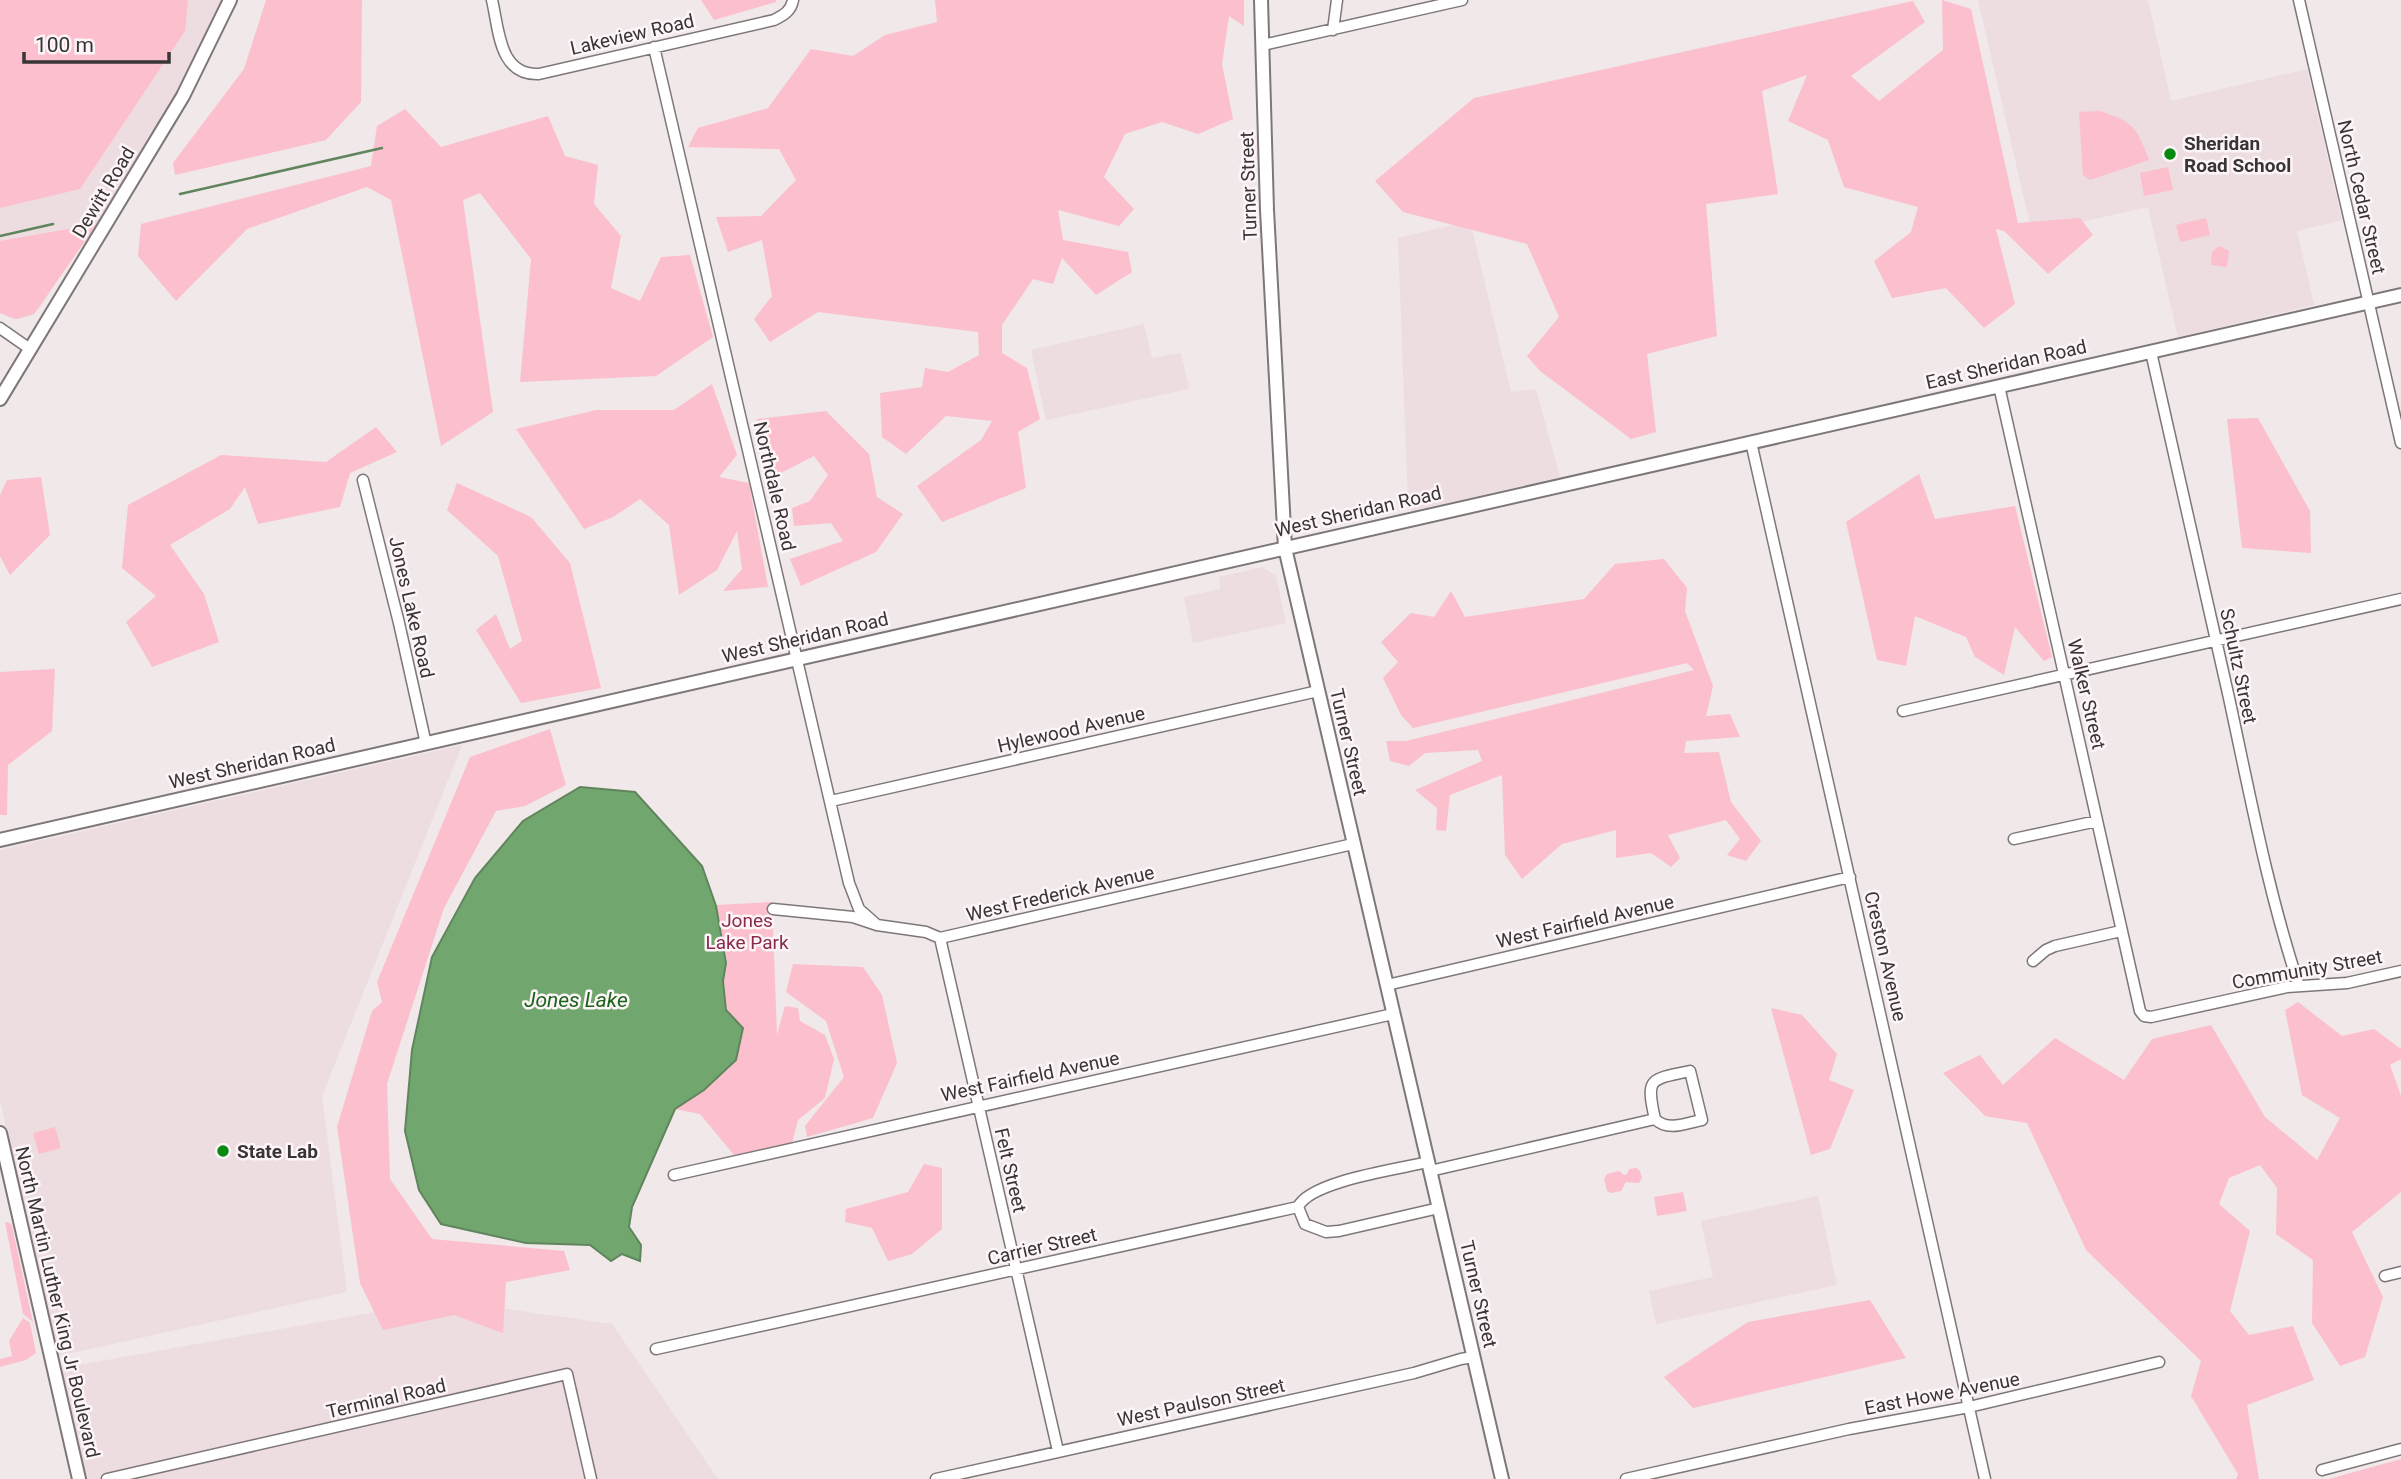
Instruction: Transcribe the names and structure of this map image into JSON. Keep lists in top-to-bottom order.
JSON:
{
  "streets": {
    "street": [
      "Lakeview Road",
      "Turner Street",
      "Dewitt Road",
      "North Cedar Street",
      "East Sheridan Road",
      "Northdale Road",
      "West Sheridan Road",
      "Jones Lake Road",
      "Schultz Street",
      "Walker Street",
      "Hylewood Avenue",
      "West Frederick Avenue",
      "West Fairfield Avenue",
      "Creston Avenue",
      "Community Street",
      "Felt Street",
      "Carrier Street",
      "North Martin Luther King Jr Boulevard",
      "East Howe Avenue",
      "Terminal Road",
      "West Paulson Street"
    ]
  },
  "crossings": [
    ["Lakeview Road", "Northdale Road"],
    ["Turner Street", "West Sheridan Road"],
    ["Turner Street", "Hylewood Avenue"],
    ["Turner Street", "West Frederick Avenue"],
    ["Turner Street", "West Fairfield Avenue"],
    ["Turner Street", "Carrier Street"],
    ["Turner Street", "West Paulson Street"],
    ["North Cedar Street", "East Sheridan Road"],
    ["East Sheridan Road", "West Sheridan Road"],
    ["East Sheridan Road", "Schultz Street"],
    ["East Sheridan Road", "Walker Street"],
    ["East Sheridan Road", "Creston Avenue"],
    ["Northdale Road", "West Sheridan Road"],
    ["Northdale Road", "Hylewood Avenue"],
    ["Northdale Road", "West Frederick Avenue"],
    ["West Sheridan Road", "Jones Lake Road"],
    ["Schultz Street", "Community Street"],
    ["Walker Street", "Community Street"],
    ["West Frederick Avenue", "Felt Street"],
    ["West Fairfield Avenue", "Creston Avenue"],
    ["West Fairfield Avenue", "Felt Street"],
    ["Creston Avenue", "East Howe Avenue"],
    ["Felt Street", "Carrier Street"],
    ["Felt Street", "West Paulson Street"]
  ],
  "water": ["Jones Lake"],
  "parks": ["Jones Lake Park"],
  "places": ["Sheridan Road School", "State Lab"],
  "scale_bar": "100 m"
}
